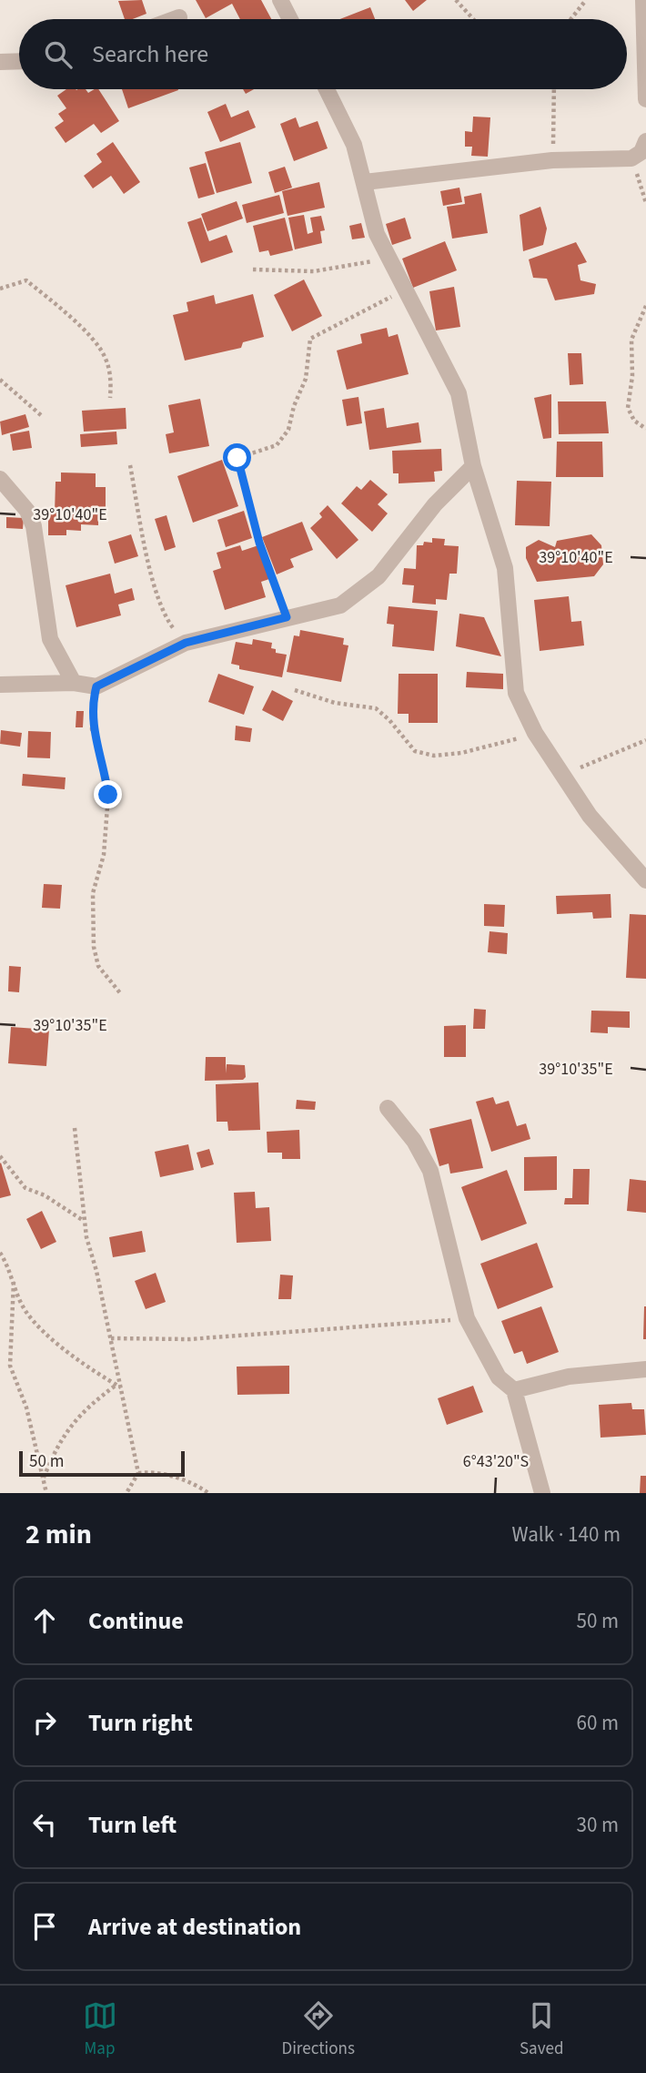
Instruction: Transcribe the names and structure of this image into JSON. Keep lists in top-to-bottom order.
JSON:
{
  "scale_bar": "50 m",
  "page": {
    "search": "Search here",
    "scale": "50 m",
    "heading": ["2 min", "Walk · 140 m"],
    "list": [
      ["Continue", "50 m"],
      ["Turn right", "60 m"],
      ["Turn left", "30 m"],
      "Arrive at destination"
    ],
    "nav": ["Map", "Directions", "Saved"]
  },
  "coordinates": ["39°10'40\"E", "39°10'35\"E", "6°43'20\"S"]
}
